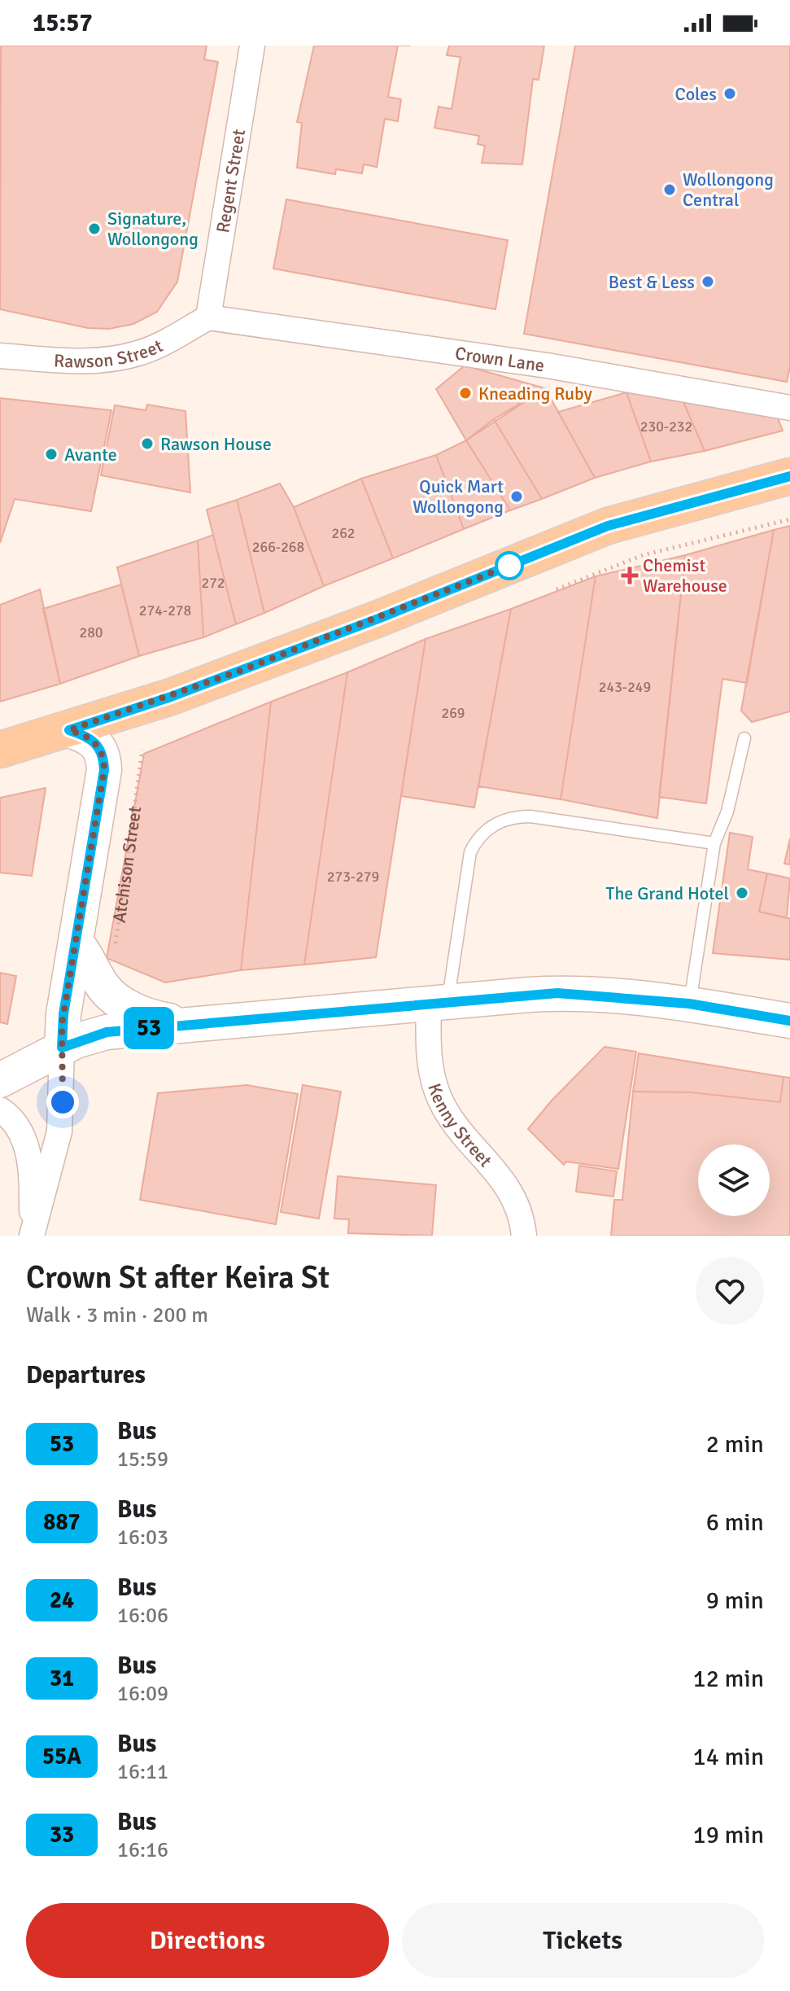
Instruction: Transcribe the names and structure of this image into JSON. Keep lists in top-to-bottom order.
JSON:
{
  "streets": {
    "main road": ["Atchison Street"],
    "street": [
      "Regent Street",
      "Rawson Street",
      "Crown Lane",
      "Kenny Street"
    ]
  },
  "crossings": [
    ["Regent Street", "Rawson Street"],
    ["Regent Street", "Crown Lane"],
    ["Rawson Street", "Crown Lane"]
  ],
  "places": {
    "other": [
      "Coles",
      "Wollongong Central",
      "Signature, Wollongong",
      "Best & Less",
      "Kneading Ruby",
      "Rawson House",
      "Avante",
      "Quick Mart Wollongong",
      "The Grand Hotel"
    ],
    "health": ["Chemist Warehouse"]
  },
  "lines": ["bus line 53"],
  "house_numbers": [
    "230-232",
    "262",
    "266-268",
    "272",
    "274-278",
    "280",
    "243-249",
    "269",
    "273-279"
  ],
  "page": {
    "status": "15:57",
    "on_map": "53",
    "heading": [
      ["Crown St after Keira St", "Walk · 3 min · 200 m"],
      "Departures"
    ],
    "list": [
      {
        "mark": "53",
        "name": "Bus",
        "note": "15:59",
        "value": "2 min"
      },
      {
        "mark": "887",
        "name": "Bus",
        "note": "16:03",
        "value": "6 min"
      },
      {
        "mark": "24",
        "name": "Bus",
        "note": "16:06",
        "value": "9 min"
      },
      {
        "mark": "31",
        "name": "Bus",
        "note": "16:09",
        "value": "12 min"
      },
      {
        "mark": "55A",
        "name": "Bus",
        "note": "16:11",
        "value": "14 min"
      },
      {
        "mark": "33",
        "name": "Bus",
        "note": "16:16",
        "value": "19 min"
      }
    ],
    "buttons": ["Directions", "Tickets"]
  }
}
